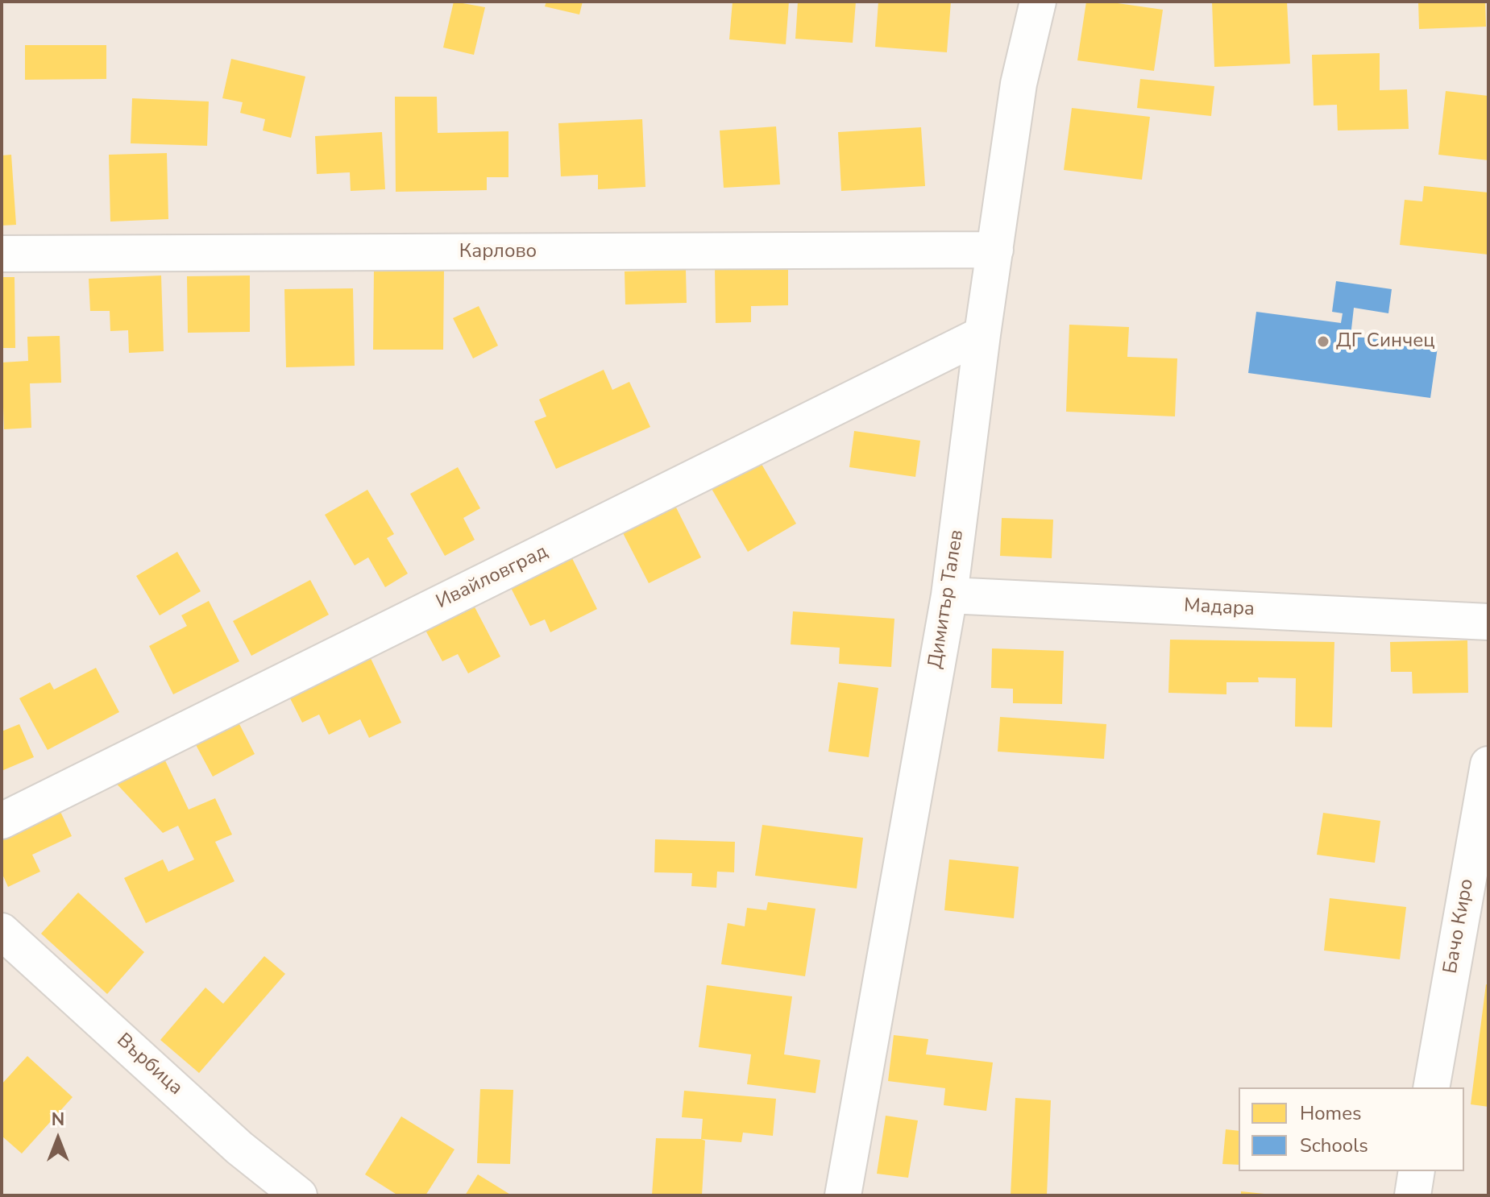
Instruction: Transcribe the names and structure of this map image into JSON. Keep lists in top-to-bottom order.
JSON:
{
  "streets": {
    "street": [
      "Карлово",
      "Ивайловград",
      "Димитър Талев",
      "Мадара",
      "Бачо Киро",
      "Върбица"
    ]
  },
  "crossings": [
    ["Карлово", "Димитър Талев"],
    ["Ивайловград", "Димитър Талев"],
    ["Димитър Талев", "Мадара"]
  ],
  "places": ["ДГ Синчец"],
  "legend": ["Homes", "Schools"],
  "north": "top"
}
